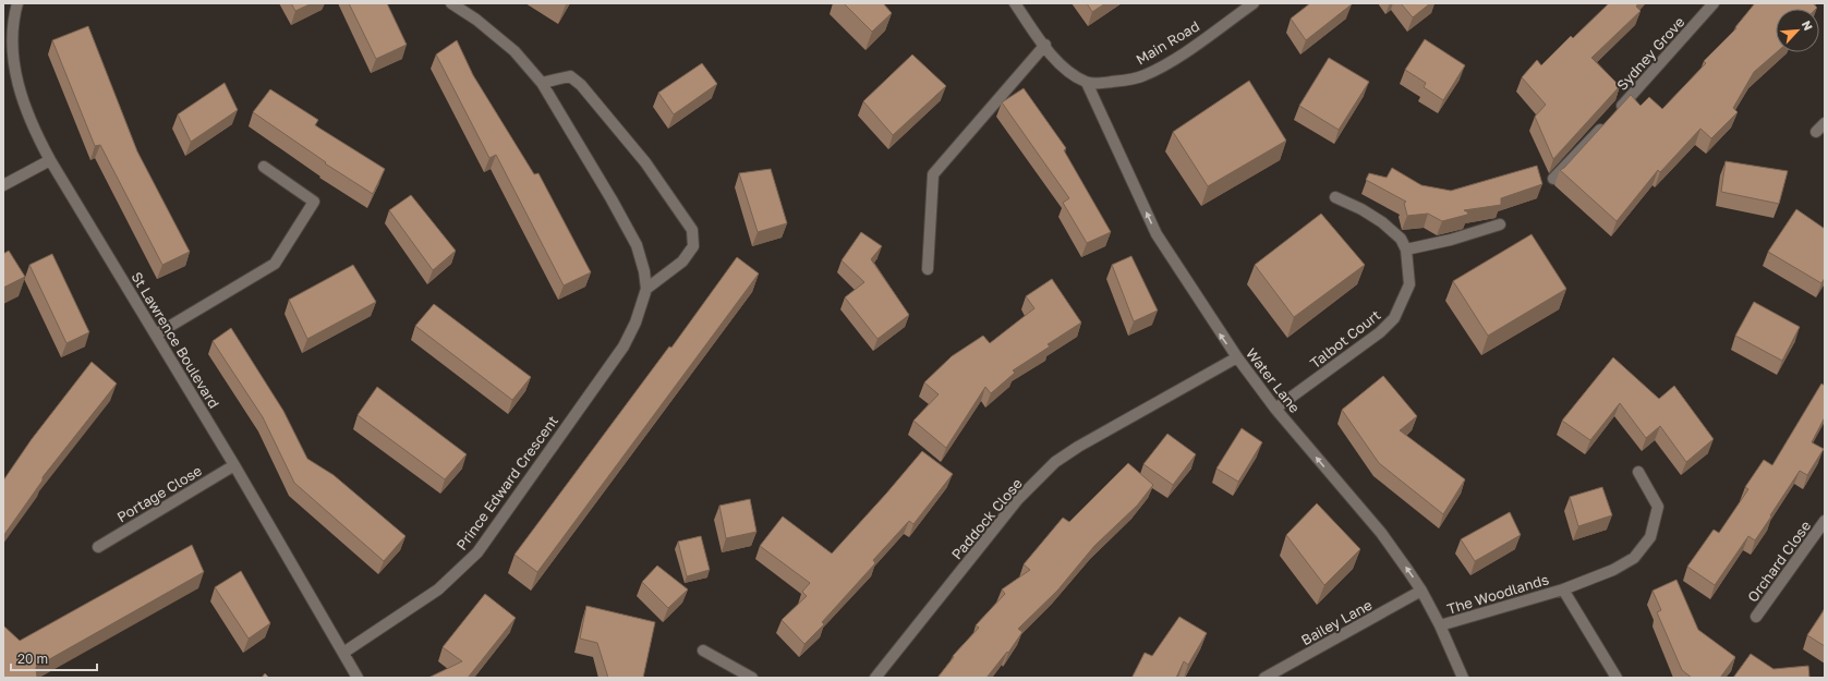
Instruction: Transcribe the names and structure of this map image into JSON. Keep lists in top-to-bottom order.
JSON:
{
  "streets": {
    "street": [
      "Main Road",
      "Sydney Grove",
      "Talbot Court",
      "St Lawrence Boulevard",
      "Water Lane",
      "Prince Edward Crescent",
      "Portage Close",
      "Paddock Close",
      "Orchard Close",
      "The Woodlands",
      "Bailey Lane"
    ]
  },
  "crossings": [
    ["Main Road", "Water Lane"],
    ["Talbot Court", "Water Lane"],
    ["St Lawrence Boulevard", "Prince Edward Crescent"],
    ["St Lawrence Boulevard", "Portage Close"],
    ["Water Lane", "Paddock Close"],
    ["Water Lane", "The Woodlands"],
    ["Water Lane", "Bailey Lane"]
  ],
  "one_way": ["Water Lane"],
  "scale_bar": "20 m",
  "north": "top right"
}
